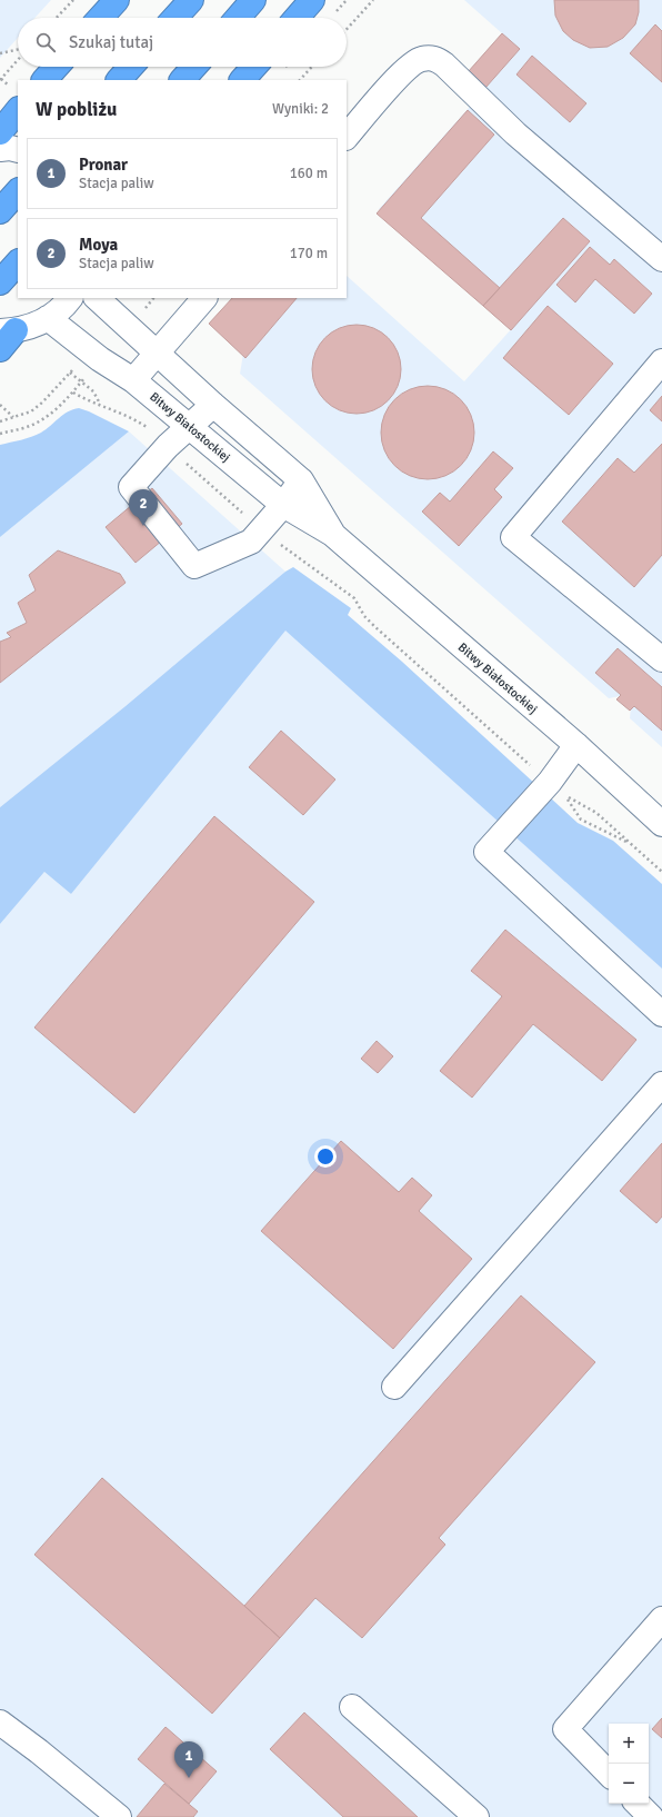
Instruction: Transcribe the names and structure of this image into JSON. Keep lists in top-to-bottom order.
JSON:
{
  "streets": {
    "street": ["Bitwy Białostockiej"]
  },
  "page": {
    "search": "Szukaj tutaj",
    "heading": ["W pobliżu", "Wyniki: 2"],
    "list": [
      {
        "mark": "1",
        "name": "Pronar",
        "note": "Stacja paliw",
        "value": "160 m"
      },
      {
        "mark": "2",
        "name": "Moya",
        "note": "Stacja paliw",
        "value": "170 m"
      }
    ],
    "pins": ["2", "1"],
    "map_buttons": ["+", "−"]
  }
}
